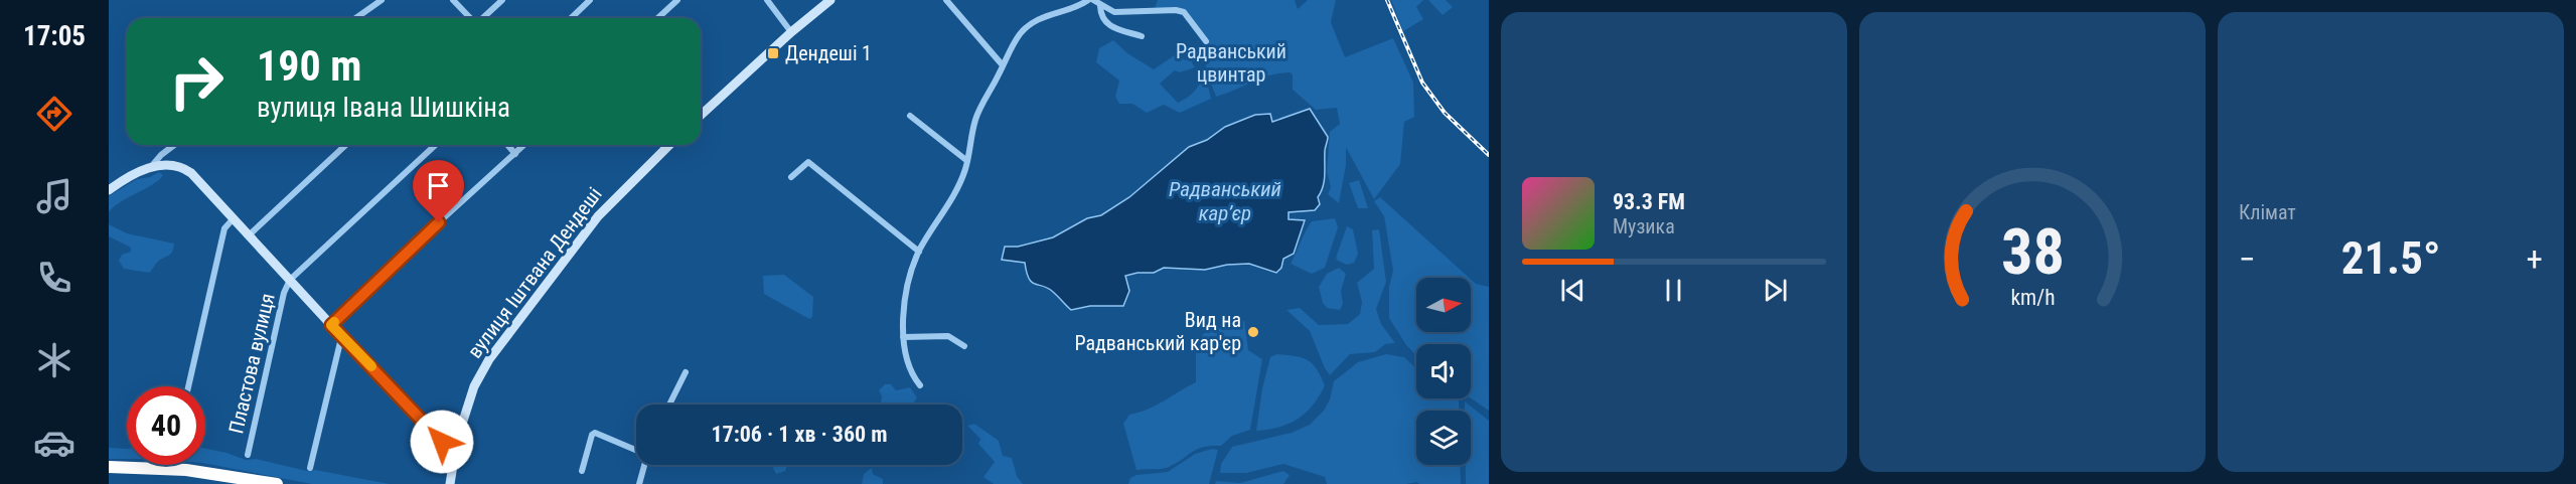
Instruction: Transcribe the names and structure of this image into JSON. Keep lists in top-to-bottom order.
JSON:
{
  "streets": {
    "street": ["вулиця Іштвана Дендеші", "Пластова вулиця"]
  },
  "water": ["Радванський карʼєр"],
  "parks": ["Радванський цвинтар"],
  "places": {
    "transit": ["Дендеші 1"],
    "other": ["Вид на Радванський кар'єр"]
  },
  "north": "right",
  "page": {
    "tabs": "17:05",
    "tile": "Клімат",
    "turn": ["190 m", "вулиця Івана Шишкіна"],
    "song": ["93.3 FM", "Музика"],
    "heat": ["−", "21.5°", "+"],
    "limit": "40",
    "trip": "17:06 · 1 хв · 360 m",
    "gauge": ["38", "km/h"]
  }
}
